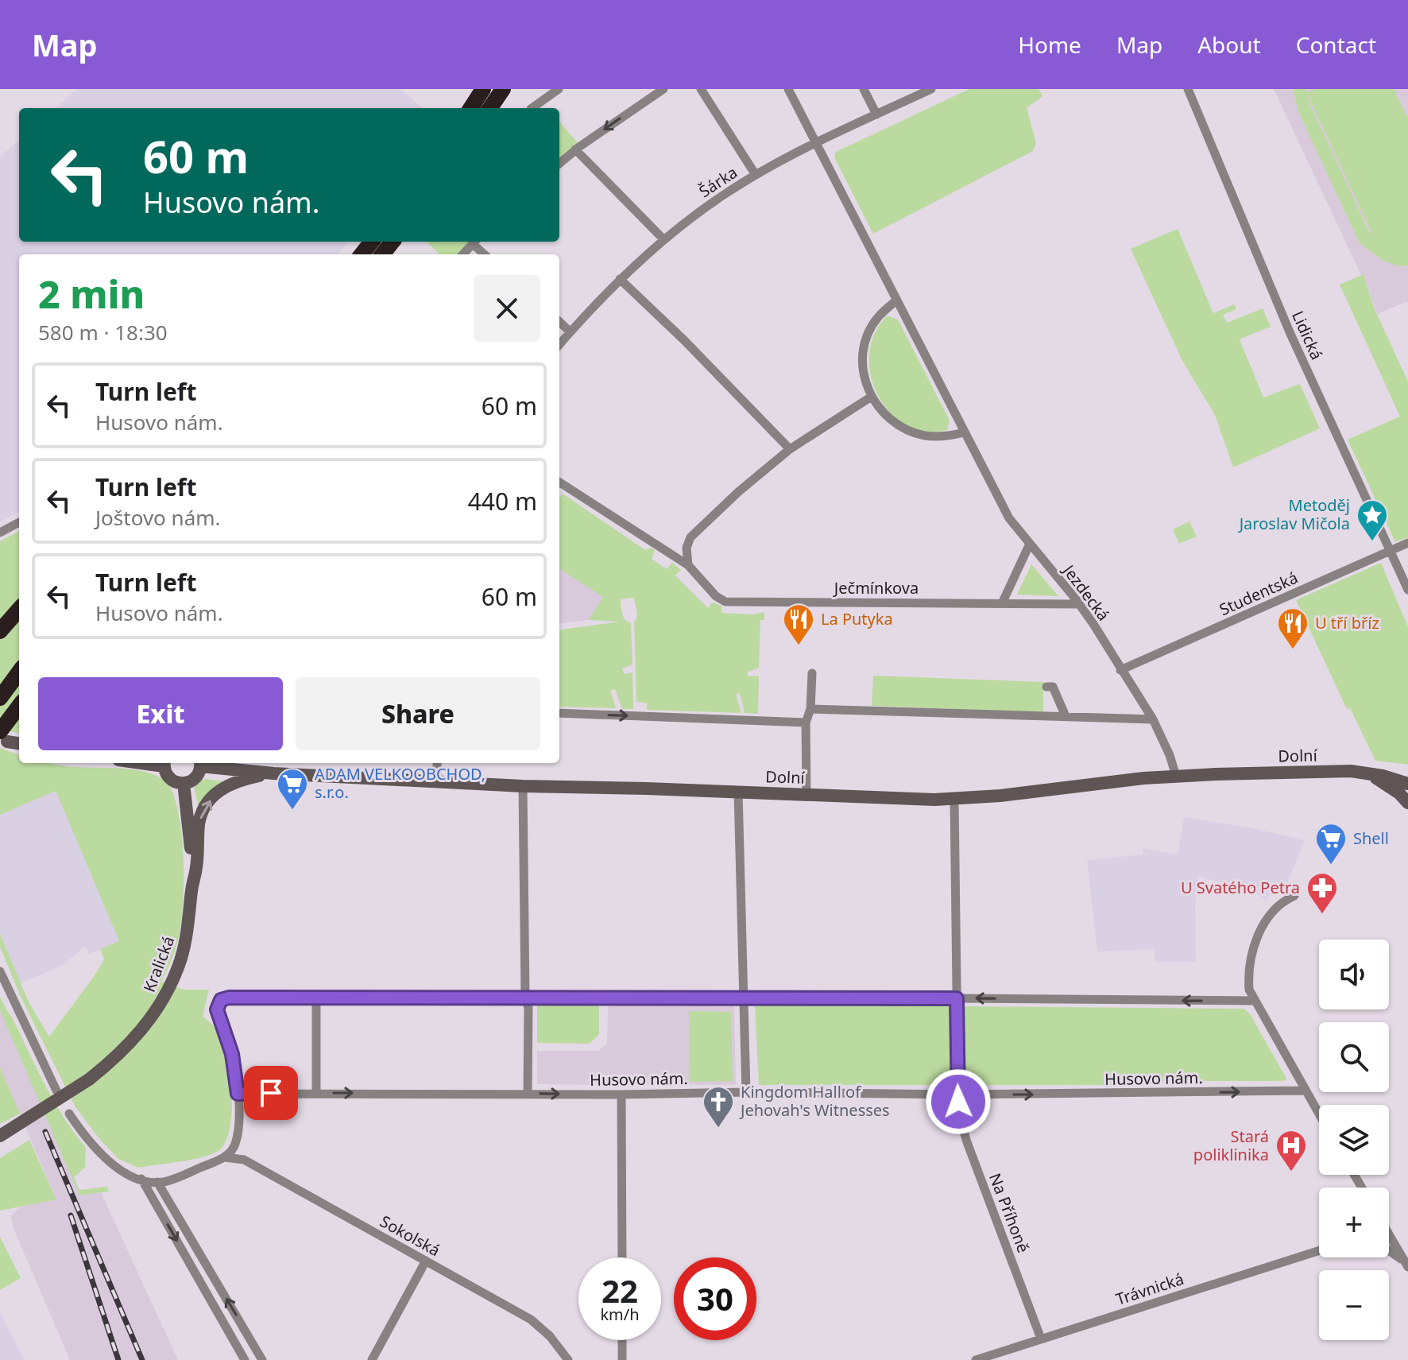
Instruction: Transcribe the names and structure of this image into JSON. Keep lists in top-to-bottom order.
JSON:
{
  "streets": {
    "main road": ["Dolní", "Kralická"],
    "street": [
      "Šárka",
      "Lidická",
      "Ječmínkova",
      "Jezdecká",
      "Studentská",
      "Husovo nám.",
      "Na Příhoně",
      "Sokolská",
      "Trávnická"
    ]
  },
  "crossings": [
    ["Šárka", "Jezdecká"],
    ["Lidická", "Studentská"],
    ["Ječmínkova", "Jezdecká"],
    ["Jezdecká", "Studentská"],
    ["Jezdecká", "Dolní"],
    ["Dolní", "Kralická"],
    ["Dolní", "Na Příhoně"],
    ["Husovo nám.", "Na Příhoně"],
    ["Na Příhoně", "Trávnická"]
  ],
  "one_way": ["Husovo nám."],
  "places": {
    "place": ["Metoděj Jaroslav Mičola"],
    "restaurant": ["La Putyka", "U tří bříz"],
    "supermarket": ["ADAM VELKOOBCHOD, s.r.o.", "Shell"],
    "pharmacy": ["U Svatého Petra"],
    "church": ["Kingdom Hall of Jehovah's Witnesses"],
    "hospital": ["Stará poliklinika"]
  },
  "page": {
    "header": "Map",
    "nav": [
      "Home",
      "Map",
      "About",
      "Contact"
    ],
    "turn": ["60 m", "Husovo nám."],
    "heading": ["2 min", "580 m · 18:30"],
    "list": [
      {
        "name": "Turn left",
        "note": "Husovo nám.",
        "value": "60 m"
      },
      {
        "name": "Turn left",
        "note": "Joštovo nám.",
        "value": "440 m"
      },
      {
        "name": "Turn left",
        "note": "Husovo nám.",
        "value": "60 m"
      }
    ],
    "buttons": ["Exit", "Share"],
    "map_buttons": ["+", "−"],
    "speed": "22 km/h",
    "limit": "30"
  }
}
